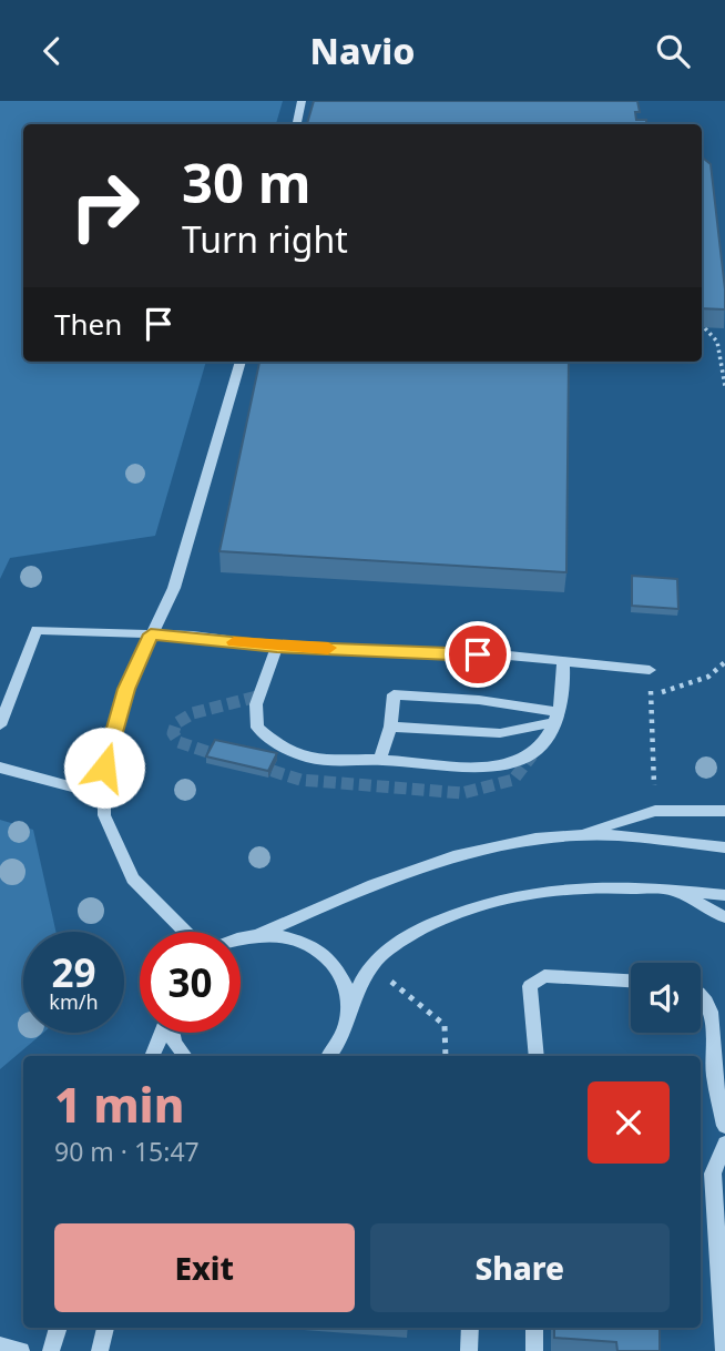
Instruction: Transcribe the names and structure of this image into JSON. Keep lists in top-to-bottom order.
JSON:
{
  "page": {
    "header": "Navio",
    "turn": ["30 m", "Turn right"],
    "then": "Then",
    "speed": "29 km/h",
    "limit": "30",
    "heading": ["1 min", "90 m · 15:47"],
    "buttons": ["Exit", "Share"]
  }
}
